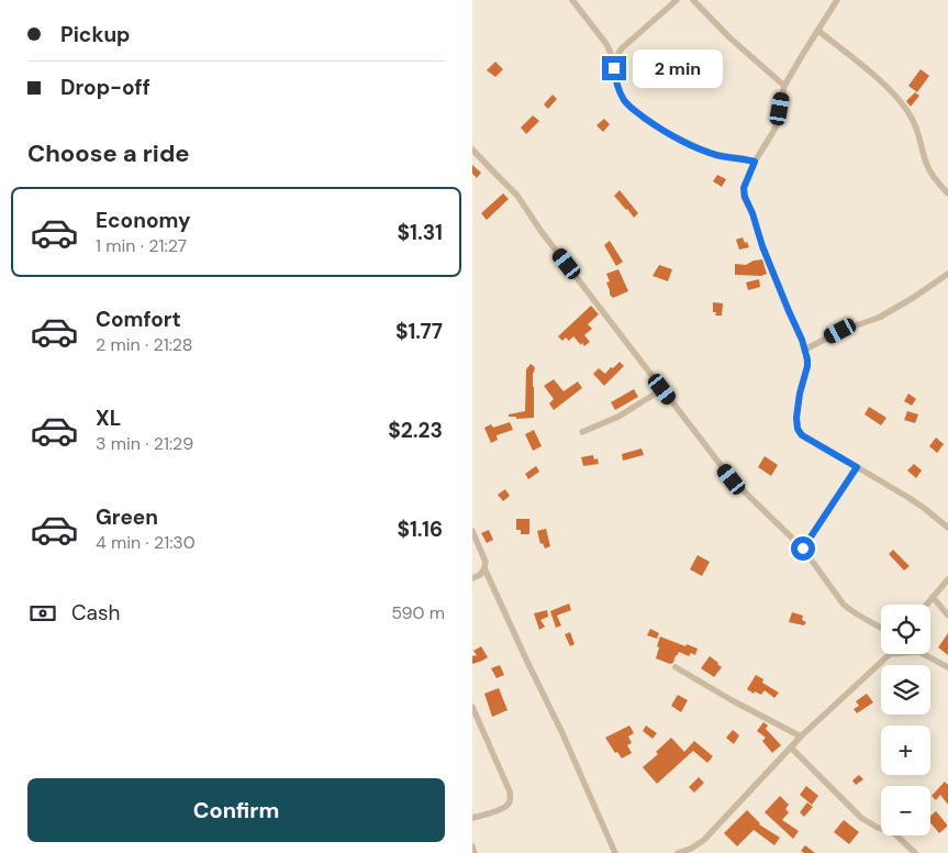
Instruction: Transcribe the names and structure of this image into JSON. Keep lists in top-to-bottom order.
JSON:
{
  "page": {
    "banner": ["Pickup", "Drop-off"],
    "bubble": "2 min",
    "heading": "Choose a ride",
    "list": [
      {
        "name": "Economy",
        "note": "1 min · 21:27",
        "value": "$1.31"
      },
      {
        "name": "Comfort",
        "note": "2 min · 21:28",
        "value": "$1.77"
      },
      {
        "name": "XL",
        "note": "3 min · 21:29",
        "value": "$2.23"
      },
      {
        "name": "Green",
        "note": "4 min · 21:30",
        "value": "$1.16"
      }
    ],
    "pay": ["Cash", "590 m"],
    "map_buttons": ["+", "−"],
    "buttons": "Confirm"
  }
}
